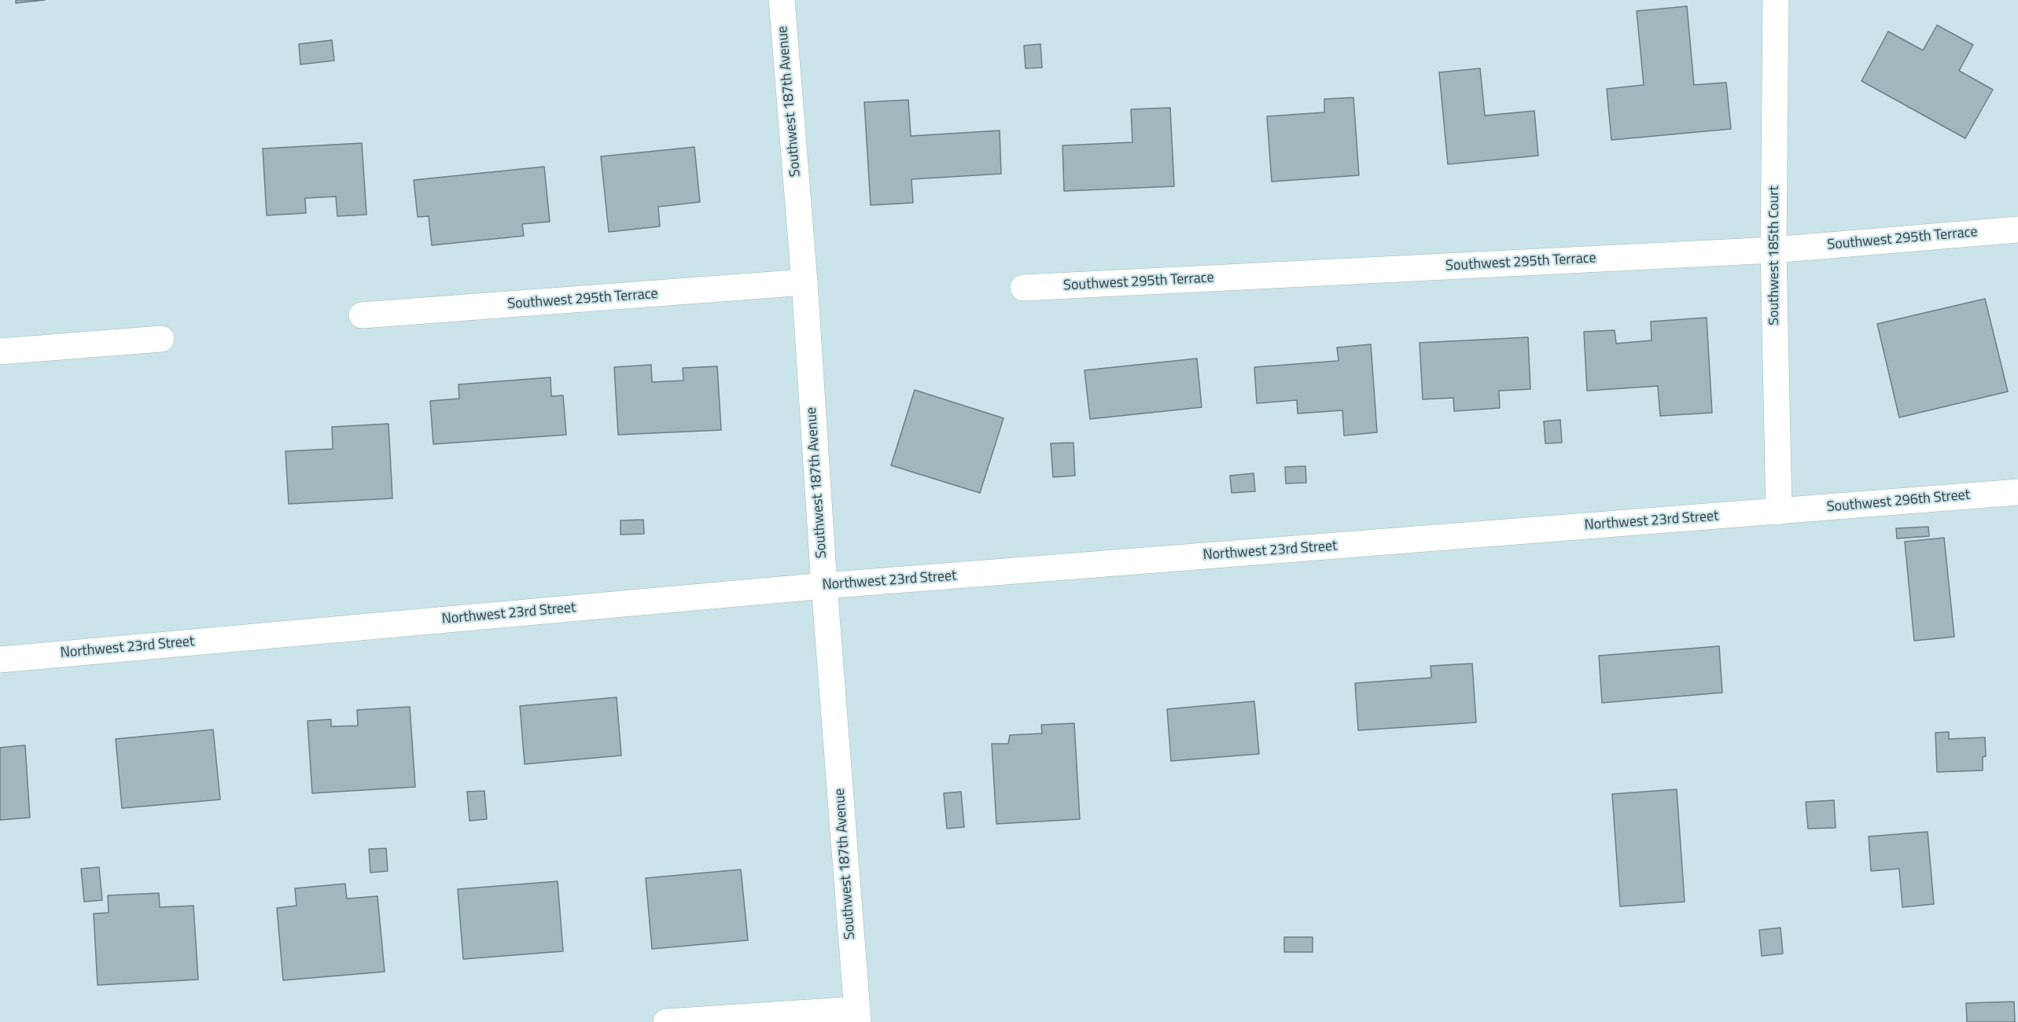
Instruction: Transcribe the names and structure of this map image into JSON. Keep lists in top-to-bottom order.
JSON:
{
  "streets": {
    "street": [
      "Southwest 187th Avenue",
      "Southwest 295th Terrace",
      "Southwest 185th Court",
      "Southwest 296th Street",
      "Northwest 23rd Street"
    ]
  },
  "crossings": [
    ["Southwest 187th Avenue", "Southwest 295th Terrace"],
    ["Southwest 187th Avenue", "Northwest 23rd Street"],
    ["Southwest 295th Terrace", "Southwest 185th Court"],
    ["Southwest 185th Court", "Southwest 296th Street"],
    ["Southwest 185th Court", "Northwest 23rd Street"],
    ["Southwest 296th Street", "Northwest 23rd Street"]
  ]
}
